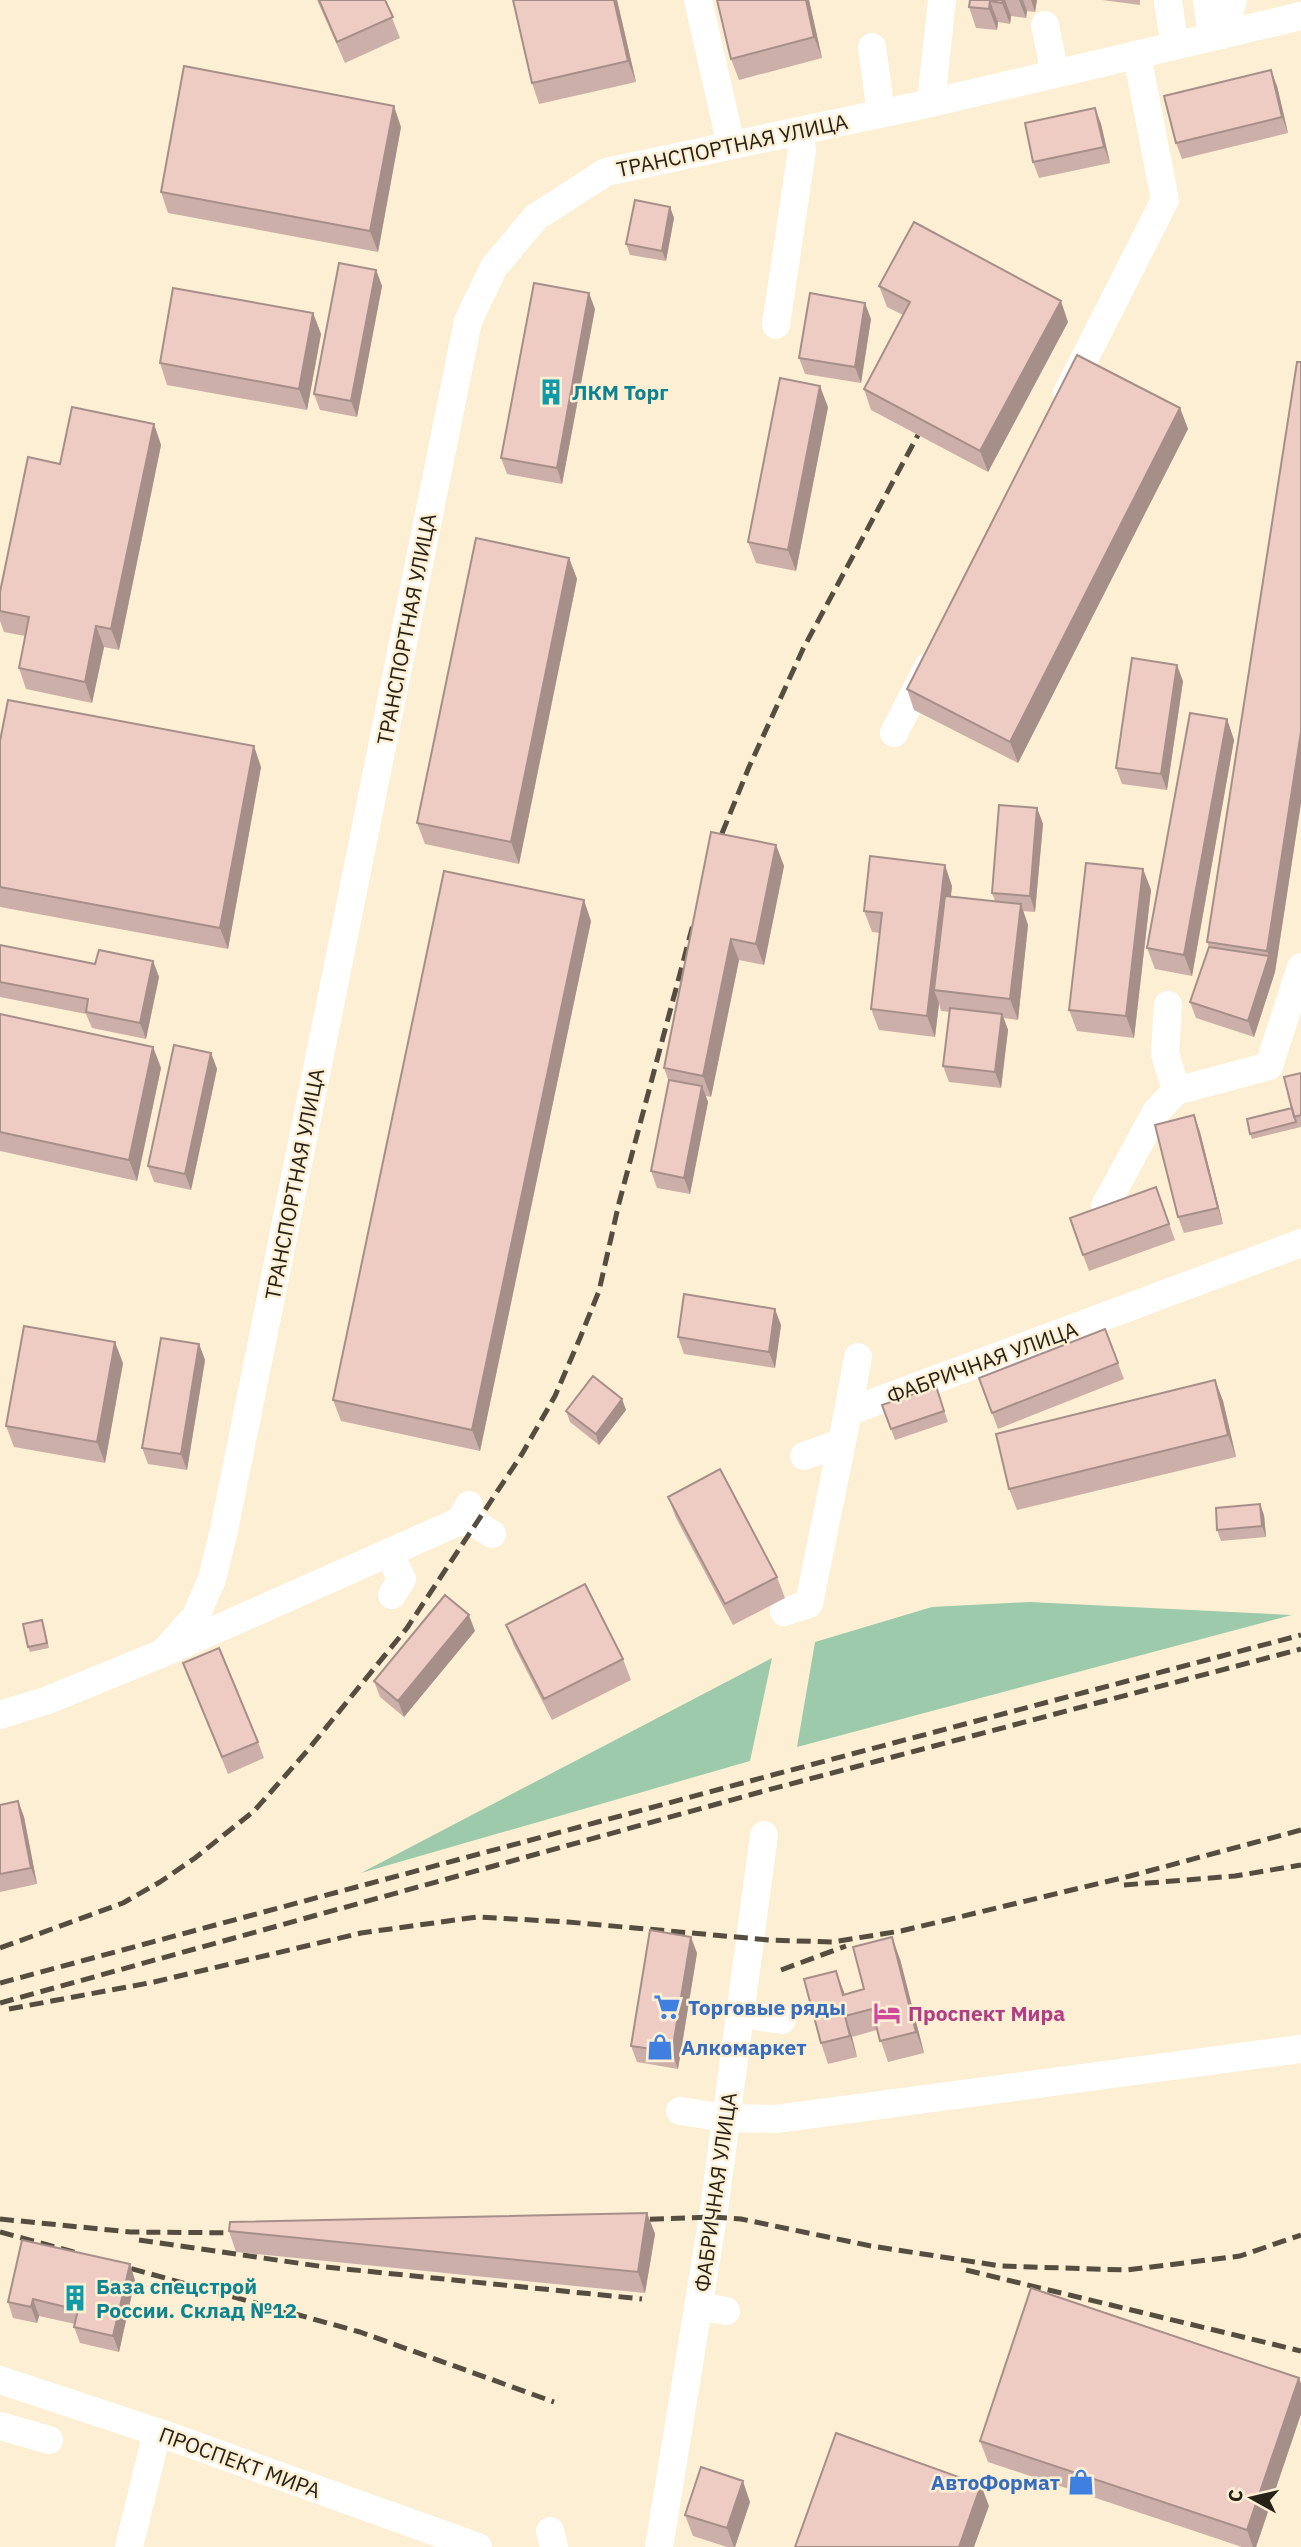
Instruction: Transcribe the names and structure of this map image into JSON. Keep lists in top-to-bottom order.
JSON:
{
  "streets": {
    "street": ["ТРАНСПОРТНАЯ УЛИЦА", "ФАБРИЧНАЯ УЛИЦА", "ПРОСПЕКТ МИРА"]
  },
  "places": {
    "building": ["ЛКМ Торг", "База спецстрой России. Склад №12"],
    "supermarket": ["Торговые ряды"],
    "hotel": ["Проспект Мира"],
    "shop": ["Алкомаркет", "АвтоФормат"]
  },
  "north": "left"
}
